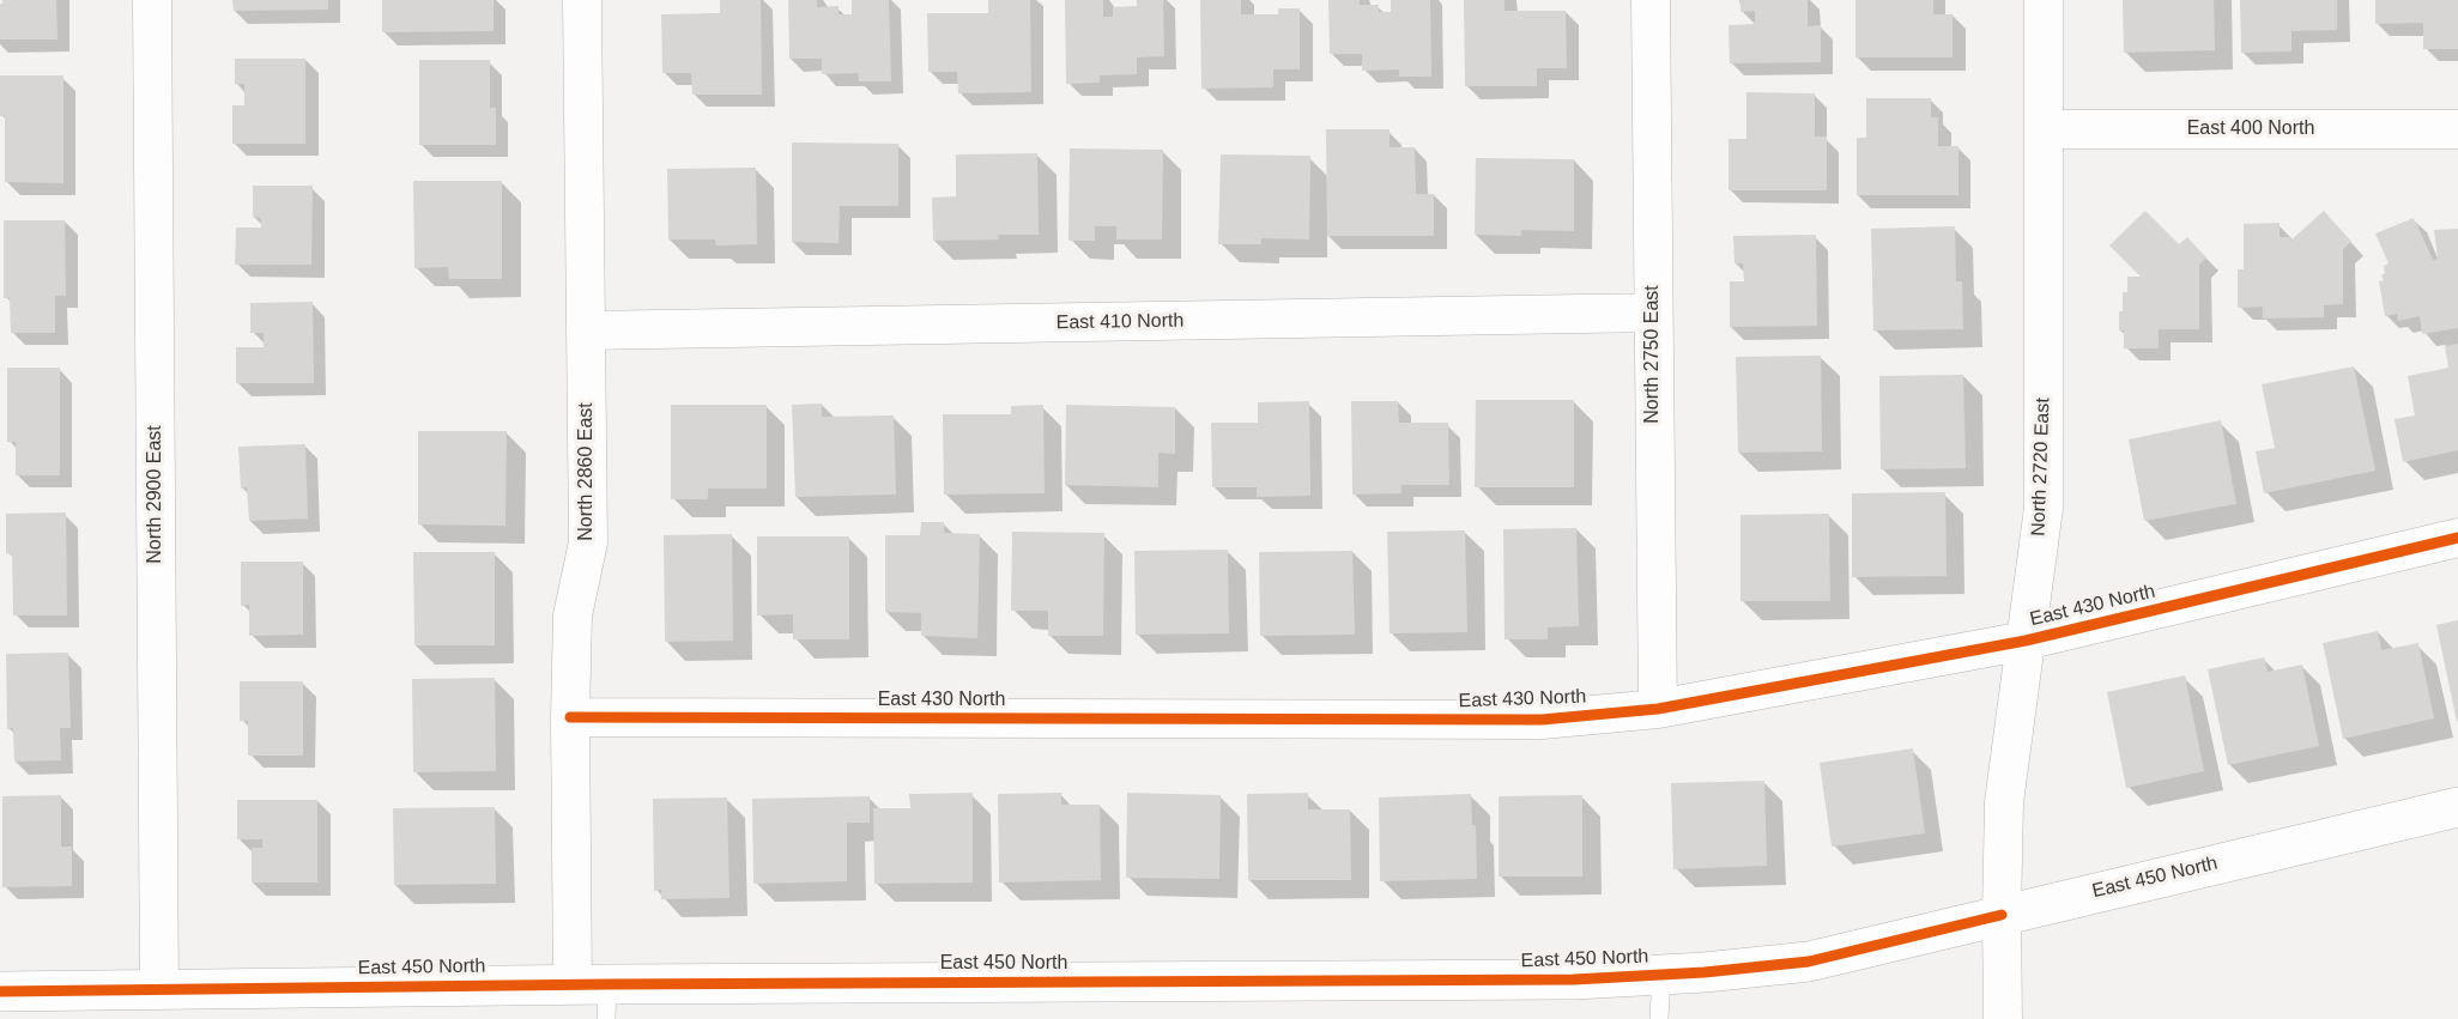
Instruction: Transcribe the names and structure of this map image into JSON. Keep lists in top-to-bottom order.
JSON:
{
  "streets": {
    "street": [
      "East 400 North",
      "East 410 North",
      "North 2750 East",
      "North 2720 East",
      "North 2860 East",
      "North 2900 East",
      "East 430 North",
      "East 450 North"
    ]
  },
  "crossings": [
    ["East 400 North", "North 2720 East"],
    ["East 410 North", "North 2750 East"],
    ["East 410 North", "North 2860 East"],
    ["North 2750 East", "East 430 North"],
    ["North 2720 East", "East 430 North"],
    ["North 2720 East", "East 450 North"],
    ["North 2860 East", "East 430 North"],
    ["North 2860 East", "East 450 North"],
    ["North 2900 East", "East 450 North"]
  ]
}
